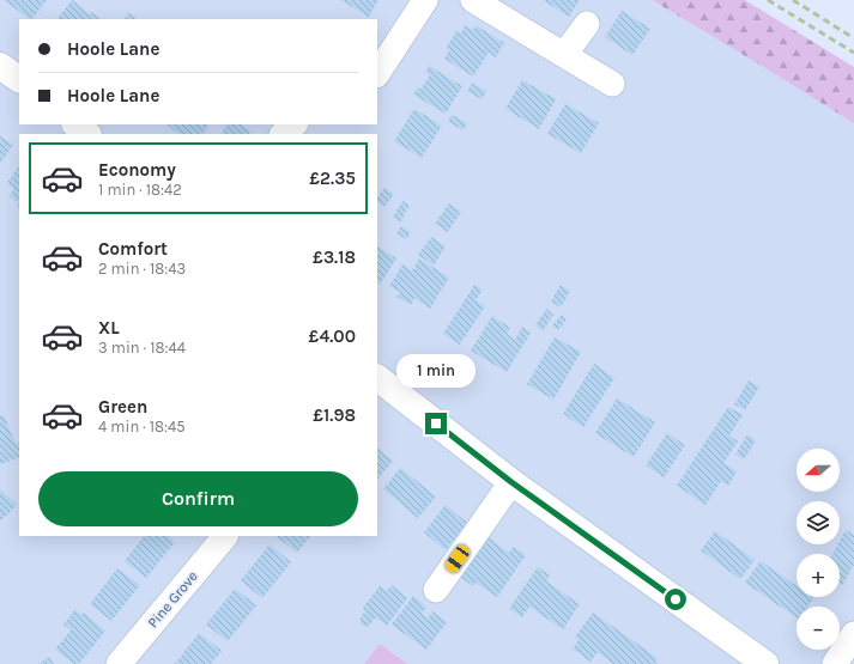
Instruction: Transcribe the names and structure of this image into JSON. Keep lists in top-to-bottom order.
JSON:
{
  "streets": {
    "street": ["Pine Grove"]
  },
  "north": "left",
  "page": {
    "banner": ["Hoole Lane", "Hoole Lane"],
    "list": [
      {
        "name": "Economy",
        "note": "1 min · 18:42",
        "value": "£2.35"
      },
      {
        "name": "Comfort",
        "note": "2 min · 18:43",
        "value": "£3.18"
      },
      {
        "name": "XL",
        "note": "3 min · 18:44",
        "value": "£4.00"
      },
      {
        "name": "Green",
        "note": "4 min · 18:45",
        "value": "£1.98"
      }
    ],
    "bubble": "1 min",
    "map_buttons": ["+", "−"],
    "buttons": "Confirm"
  }
}
